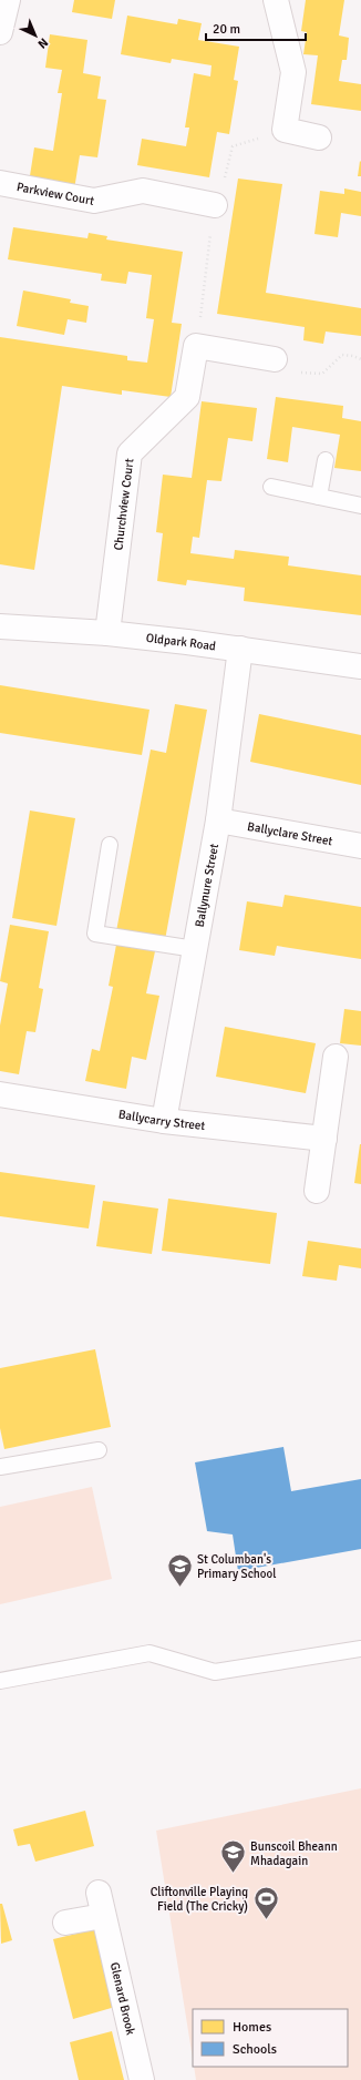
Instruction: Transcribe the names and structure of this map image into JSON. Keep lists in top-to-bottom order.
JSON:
{
  "streets": {
    "street": [
      "Parkview Court",
      "Churchview Court",
      "Oldpark Road",
      "Ballyclare Street",
      "Ballynure Street",
      "Ballycarry Street",
      "Glenard Brook"
    ]
  },
  "crossings": [
    ["Churchview Court", "Oldpark Road"],
    ["Oldpark Road", "Ballynure Street"],
    ["Ballyclare Street", "Ballynure Street"],
    ["Ballynure Street", "Ballycarry Street"]
  ],
  "places": {
    "school or university": ["St Columban's Primary School", "Bunscoil Bheann Mhadagain"],
    "sports": ["Cliftonville Playing Field (The Cricky)"]
  },
  "legend": ["Homes", "Schools"],
  "scale_bar": "20 m",
  "north": "bottom right"
}
